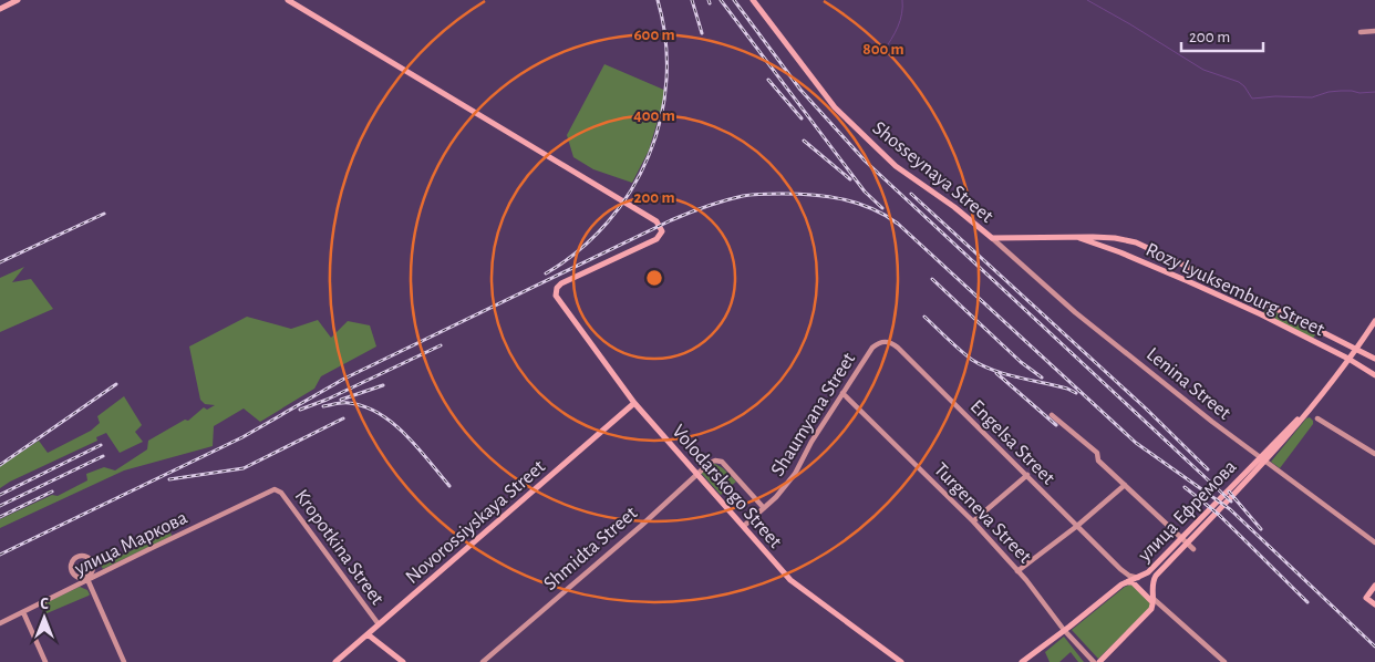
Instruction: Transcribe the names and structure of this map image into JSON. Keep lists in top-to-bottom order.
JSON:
{
  "streets": {
    "main road": [
      "Shosseynaya Street",
      "Rozy Lyuksemburg Street",
      "Volodarskogo Street",
      "улица Ефремова",
      "Novorossiyskaya Street",
      "Kropotkina Street"
    ],
    "street": [
      "Lenina Street",
      "Shaumyana Street",
      "Engelsa Street",
      "Turgeneva Street",
      "улица Маркова",
      "Shmidta Street"
    ]
  },
  "crossings": [
    ["Shosseynaya Street", "Rozy Lyuksemburg Street"],
    ["Shosseynaya Street", "Lenina Street"],
    ["Rozy Lyuksemburg Street", "Lenina Street"],
    ["Rozy Lyuksemburg Street", "улица Ефремова"],
    ["Shaumyana Street", "Engelsa Street"],
    ["Shaumyana Street", "Volodarskogo Street"],
    ["Shaumyana Street", "Turgeneva Street"],
    ["Engelsa Street", "улица Ефремова"],
    ["Volodarskogo Street", "Novorossiyskaya Street"],
    ["Volodarskogo Street", "Shmidta Street"],
    ["улица Ефремова", "Turgeneva Street"],
    ["Novorossiyskaya Street", "Kropotkina Street"],
    ["улица Маркова", "Kropotkina Street"]
  ],
  "scale_bar": "200 m",
  "north": "top",
  "rings": [
    "600 m",
    "800 m",
    "400 m",
    "200 m"
  ]
}
